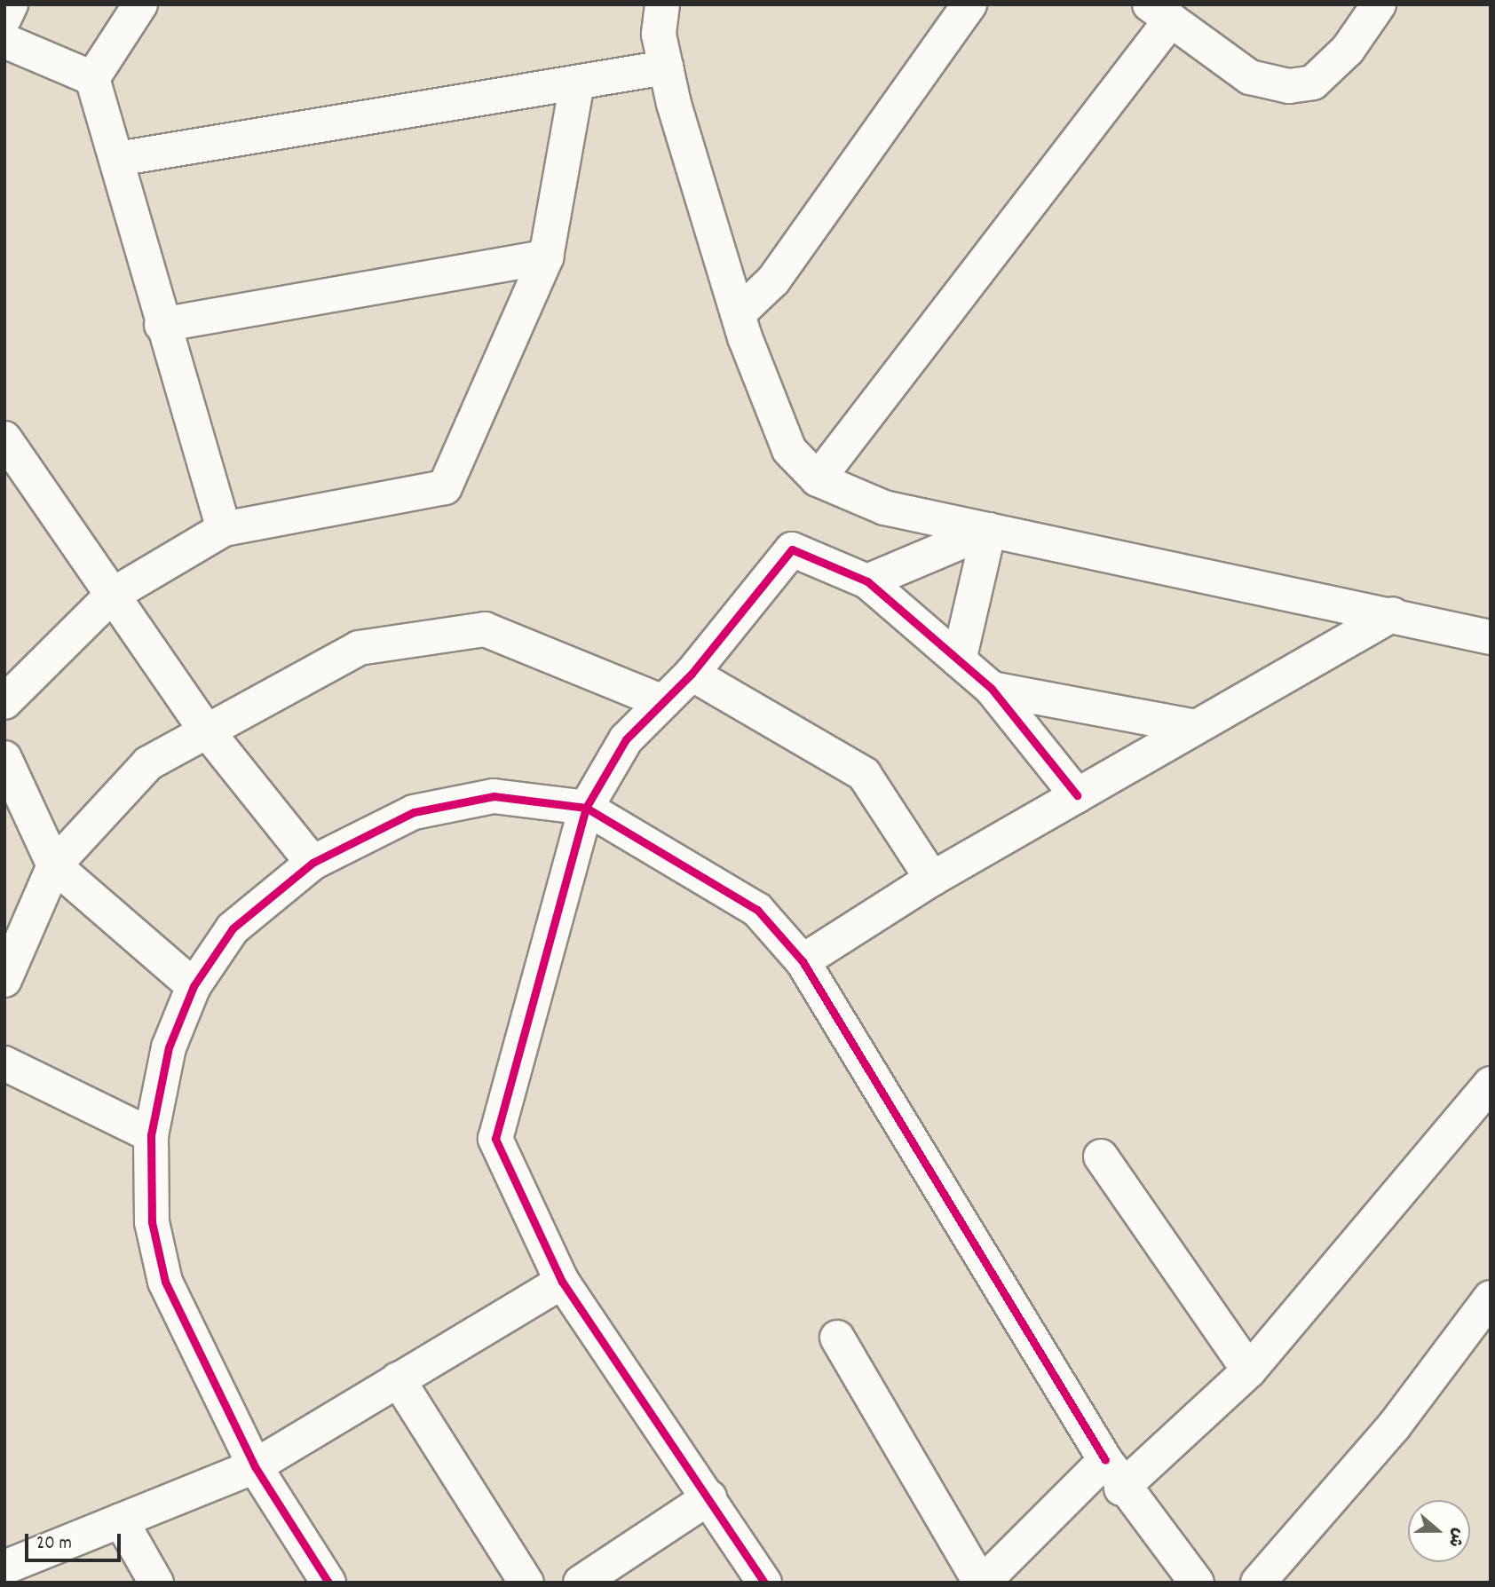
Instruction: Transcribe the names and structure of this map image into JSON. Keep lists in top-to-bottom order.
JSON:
{
  "scale_bar": "20 m",
  "north": "right"
}
